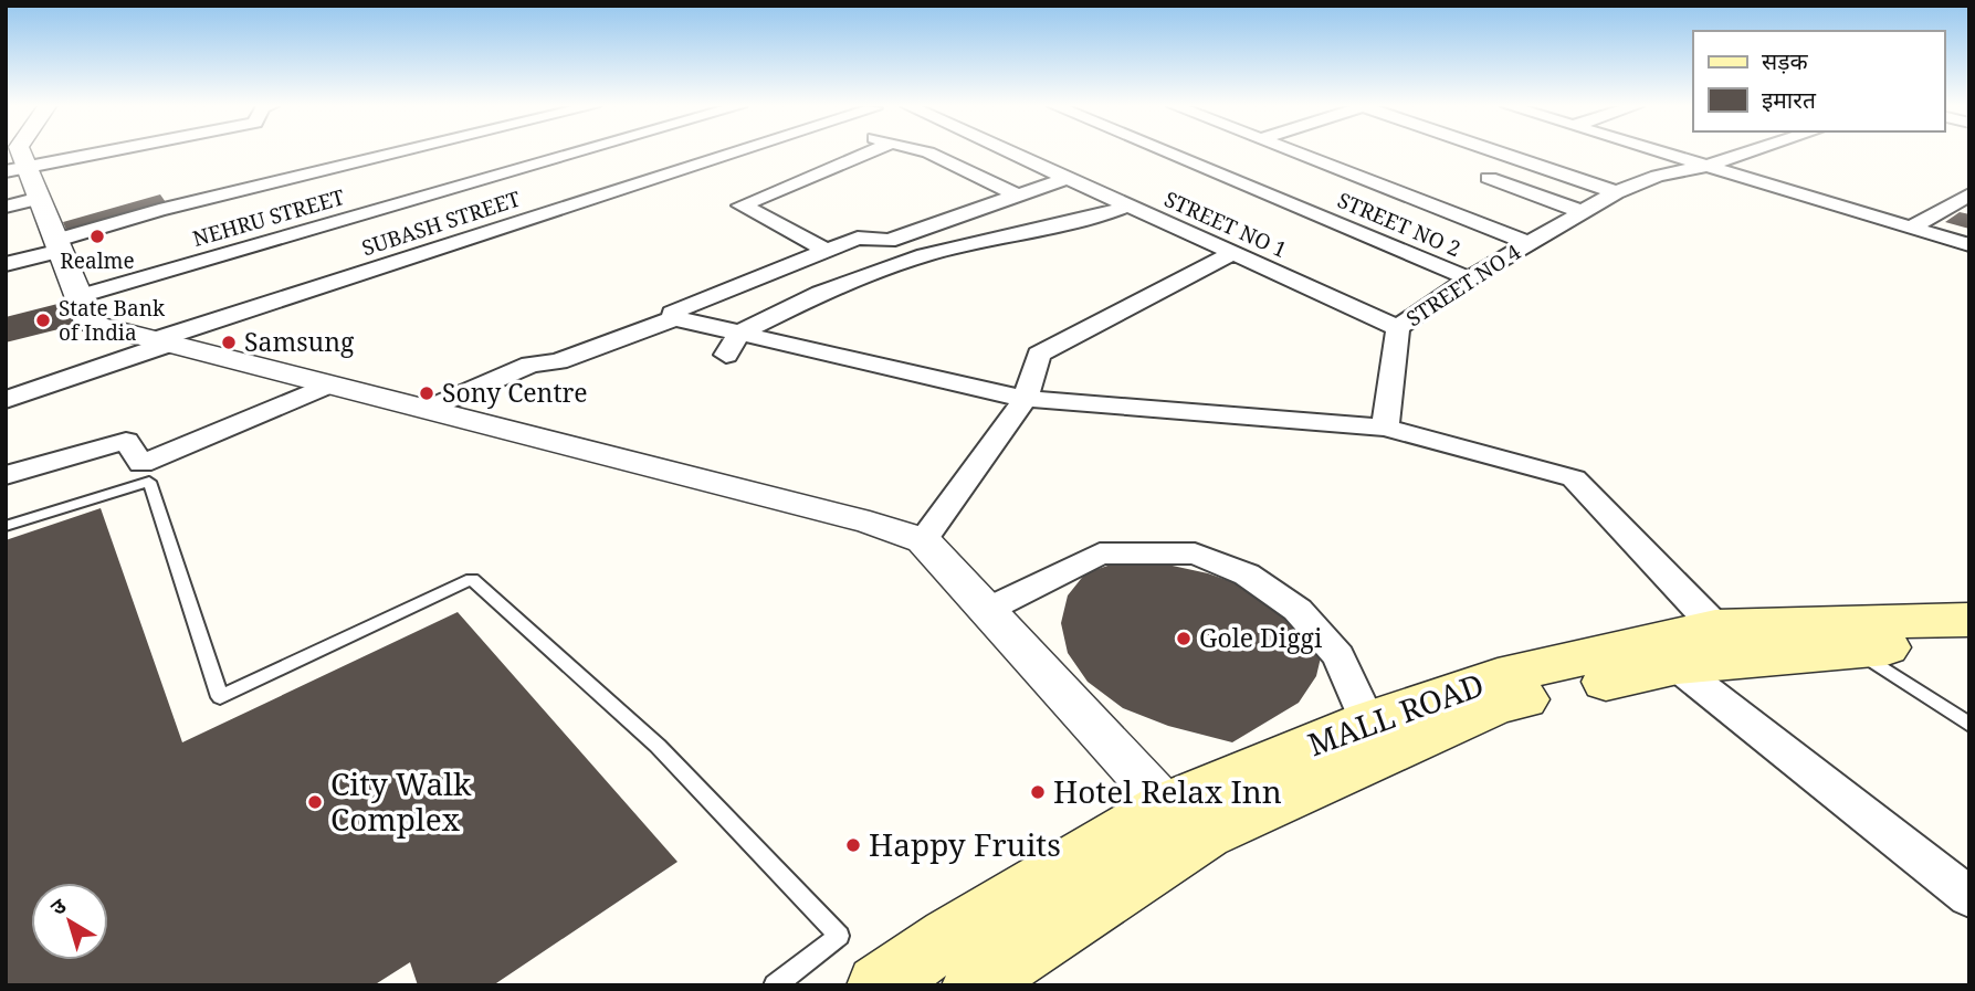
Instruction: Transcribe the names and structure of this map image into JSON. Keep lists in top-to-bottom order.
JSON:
{
  "streets": {
    "main road": ["MALL ROAD"],
    "street": [
      "NEHRU STREET",
      "SUBASH STREET",
      "STREET NO 1",
      "STREET NO 2",
      "STREET NO 4"
    ]
  },
  "crossings": [
    ["STREET NO 1", "STREET NO 4"],
    ["STREET NO 2", "STREET NO 4"]
  ],
  "places": [
    "Realme",
    "State Bank of India",
    "Samsung",
    "Sony Centre",
    "Gole Diggi",
    "Hotel Relax Inn",
    "City Walk Complex",
    "Happy Fruits"
  ],
  "legend": ["सड़क", "इमारत"],
  "north": "top left"
}
